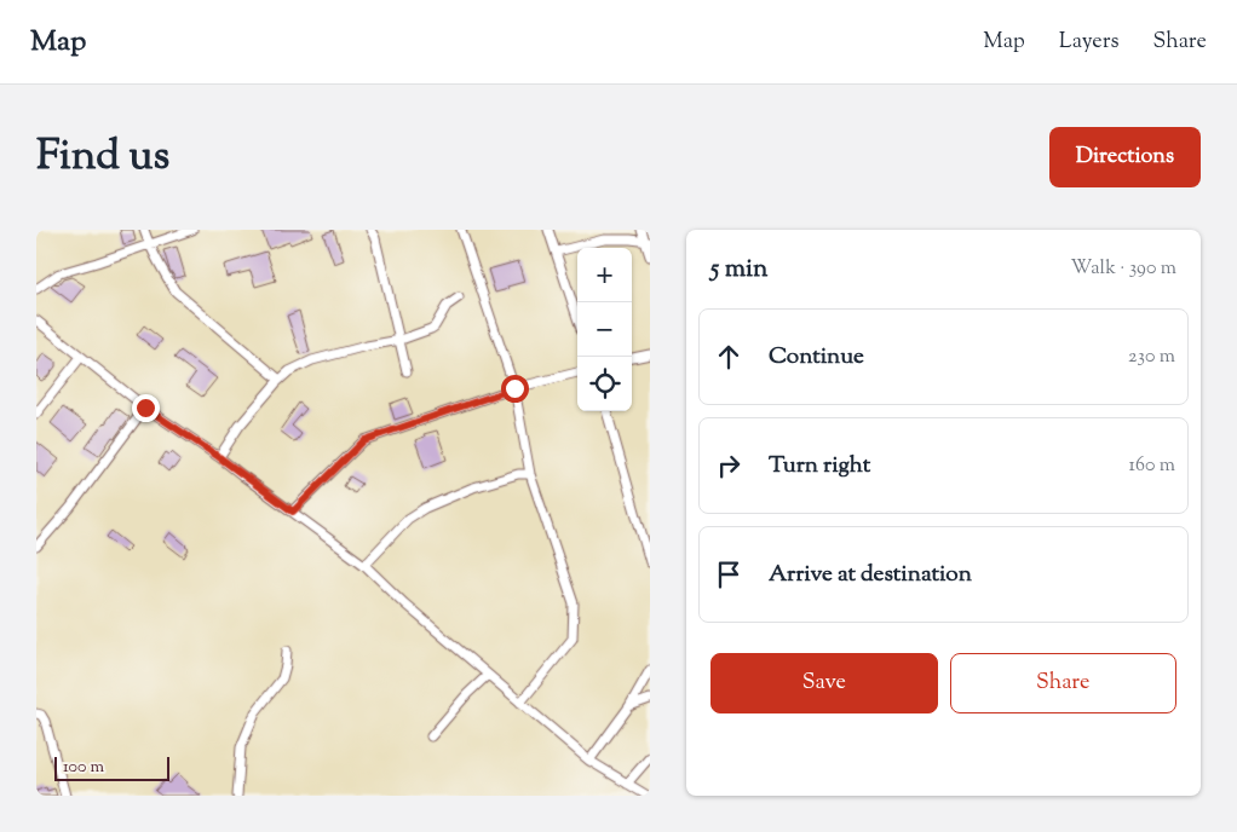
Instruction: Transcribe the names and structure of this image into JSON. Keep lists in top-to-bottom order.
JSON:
{
  "scale_bar": "100 m",
  "page": {
    "header": "Map",
    "nav": ["Map", "Layers", "Share"],
    "title": "Find us",
    "buttons": [
      "Directions",
      ["Save", "Share"]
    ],
    "heading": ["5 min", "Walk · 390 m"],
    "map_buttons": ["+", "−"],
    "list": [
      ["Continue", "230 m"],
      ["Turn right", "160 m"],
      "Arrive at destination"
    ],
    "scale": "100 m"
  }
}
